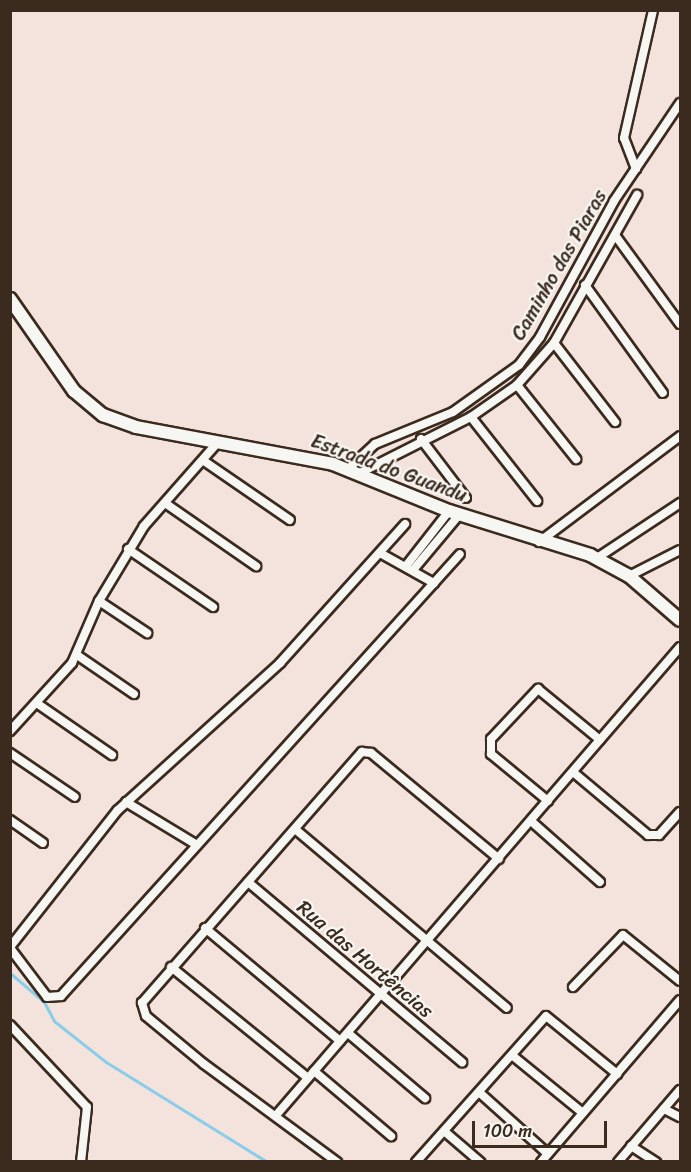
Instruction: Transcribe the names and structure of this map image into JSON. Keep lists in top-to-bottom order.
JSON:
{
  "streets": {
    "street": ["Caminho das Piaras", "Estrada do Guandu", "Rua das Hortências"]
  },
  "crossings": [
    ["Caminho das Piaras", "Estrada do Guandu"]
  ],
  "scale_bar": "100 m"
}
